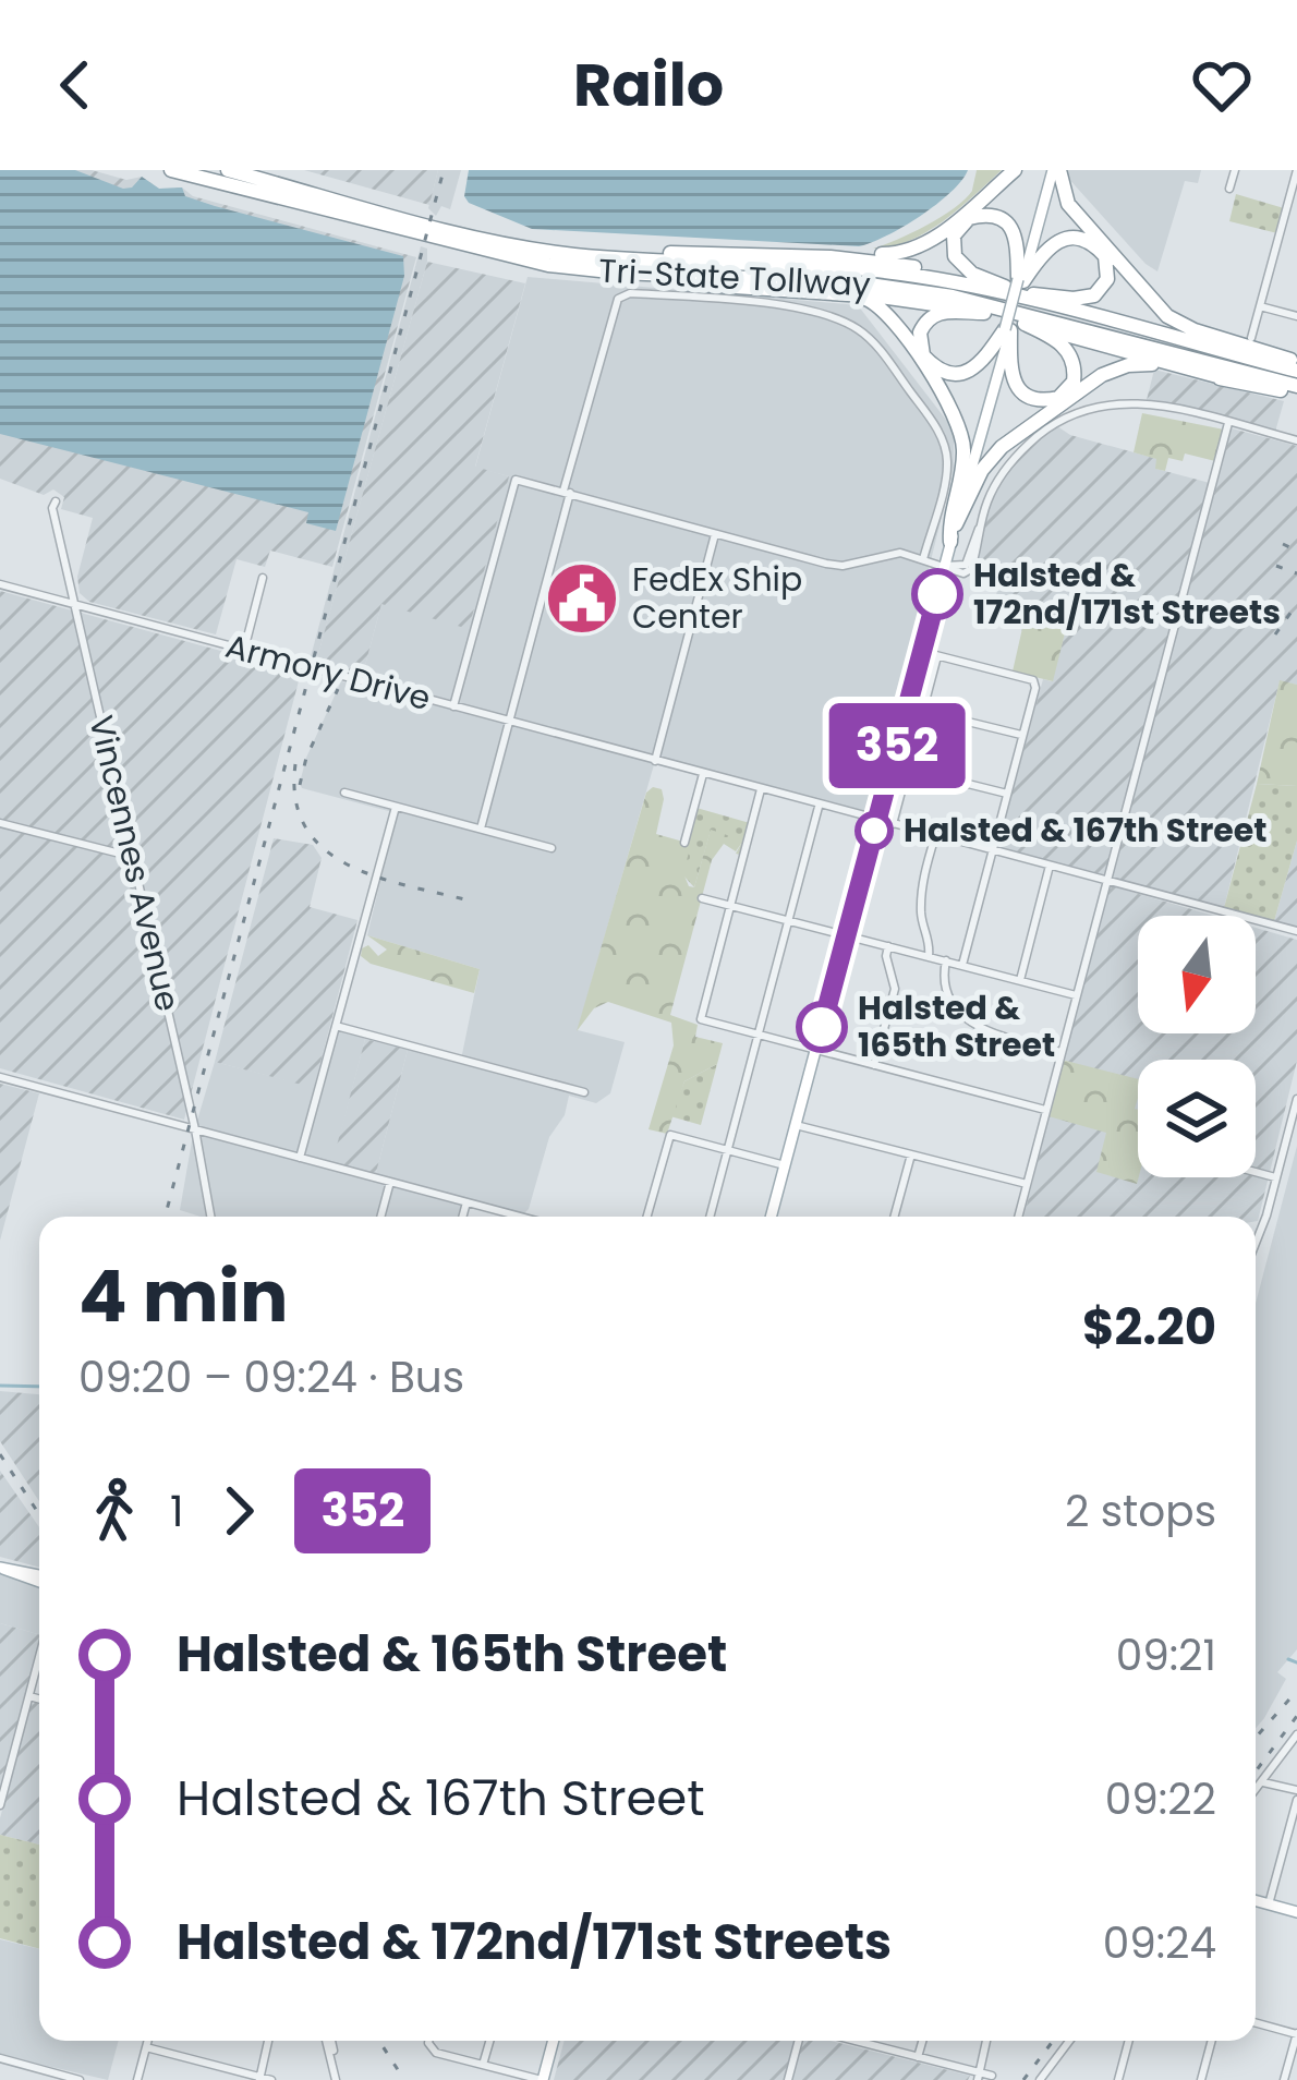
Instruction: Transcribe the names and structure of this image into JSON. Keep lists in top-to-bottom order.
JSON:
{
  "streets": {
    "highway": ["Tri-State Tollway"],
    "street": ["Armory Drive", "Vincennes Avenue"]
  },
  "crossings": [
    ["Armory Drive", "Vincennes Avenue"]
  ],
  "places": {
    "other": ["Halsted & 172nd/171st Streets", "Halsted & 167th Street", "Halsted & 165th Street"],
    "public building": ["FedEx Ship Center"]
  },
  "lines": ["bus line 352"],
  "north": "bottom",
  "page": {
    "header": "Railo",
    "on_map": "352",
    "heading": ["4 min", "09:20 – 09:24 · Bus", "$2.20"],
    "legs": ["1", "352", "2 stops"],
    "list": [
      {
        "name": "Halsted & 165th Street",
        "value": "09:21"
      },
      {
        "name": "Halsted & 167th Street",
        "value": "09:22"
      },
      {
        "name": "Halsted & 172nd/171st Streets",
        "value": "09:24"
      }
    ]
  }
}
